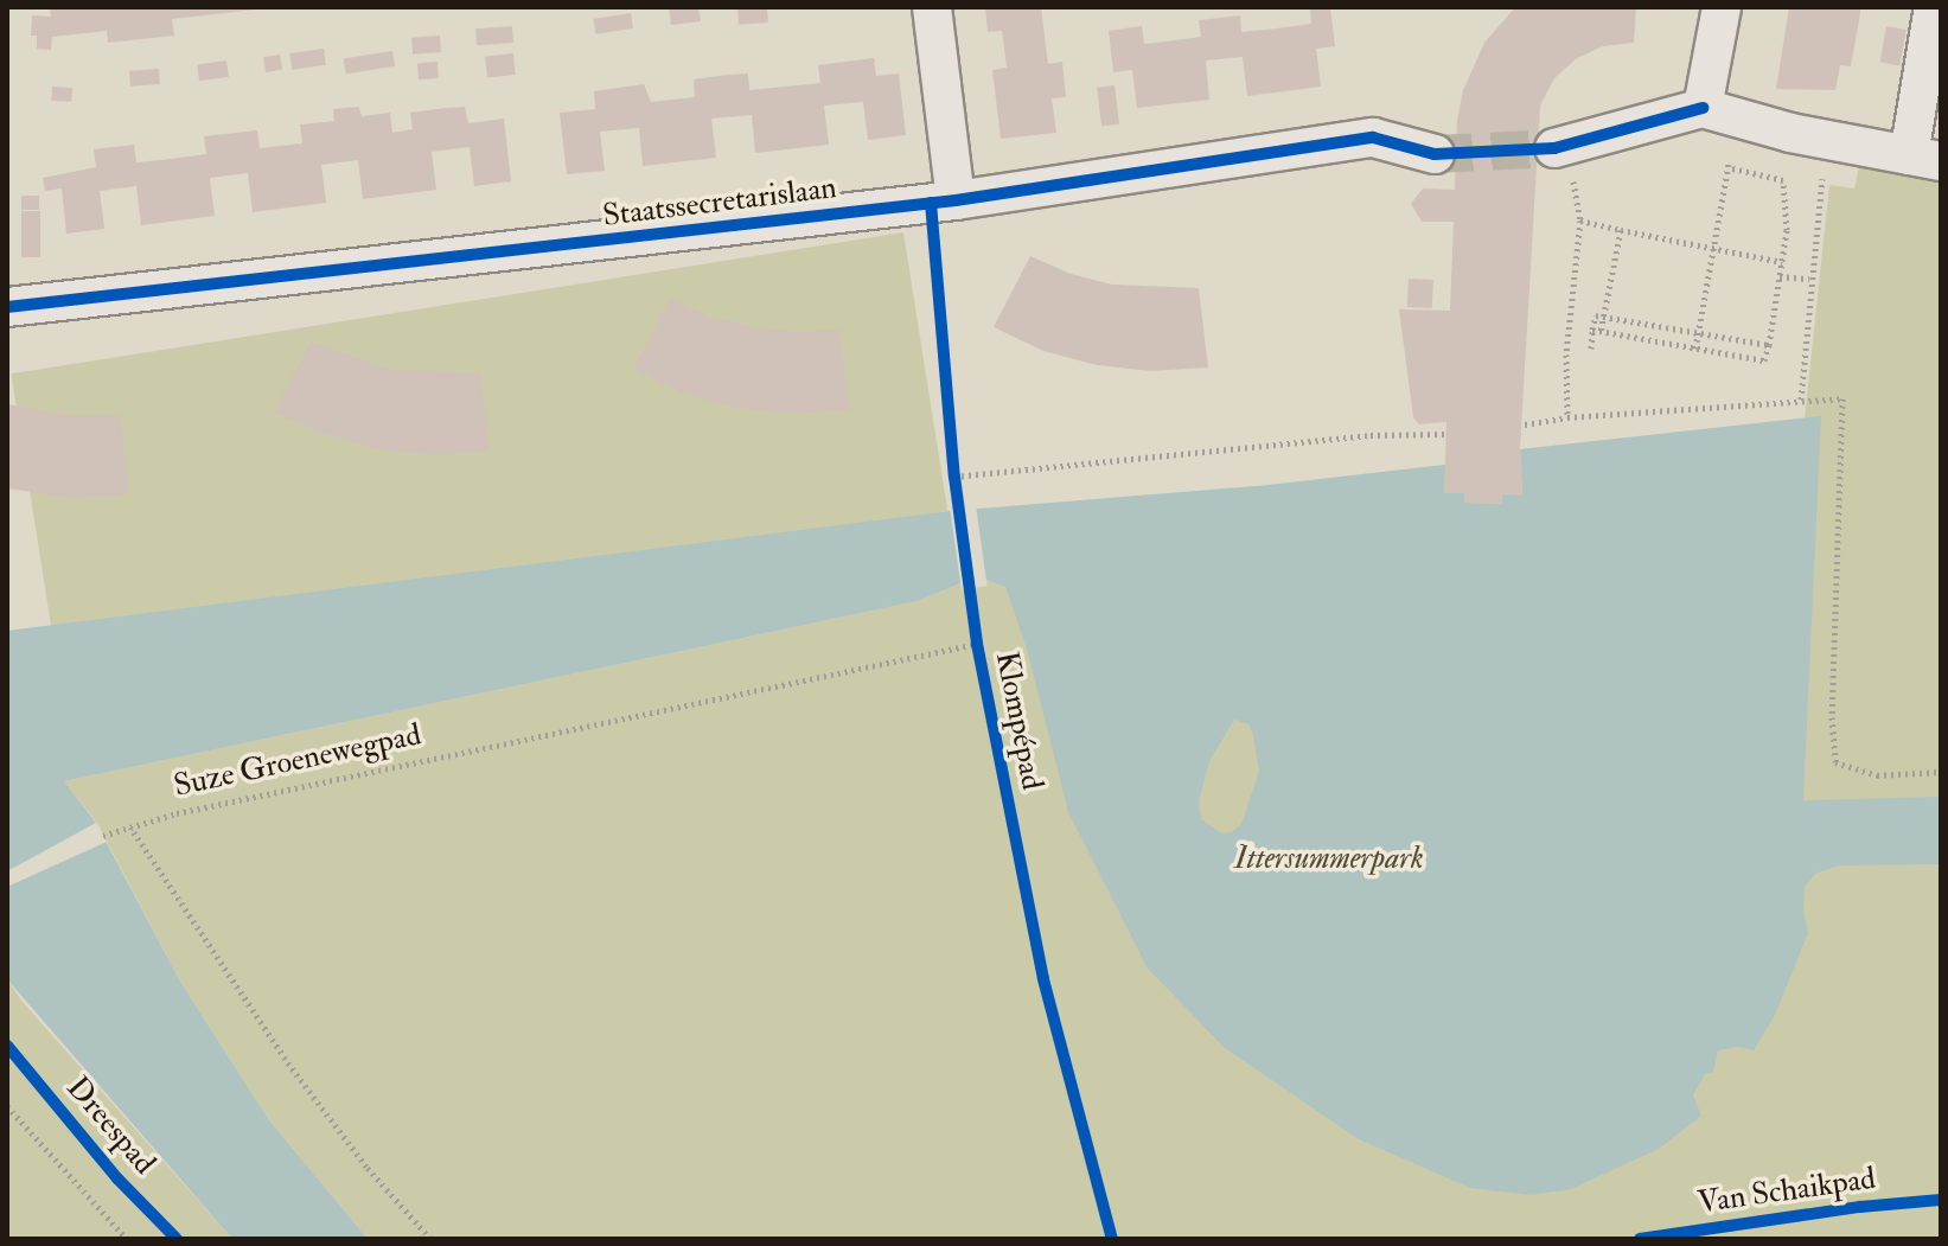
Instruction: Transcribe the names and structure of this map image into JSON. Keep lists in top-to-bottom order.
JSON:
{
  "streets": {
    "street": ["Staatssecretarislaan"],
    "path": ["Suze Groenewegpad"],
    "cycle path": ["Klompépad", "Dreespad", "Van Schaikpad"]
  },
  "crossings": [
    ["Klompépad", "Suze Groenewegpad"]
  ],
  "parks": ["Ittersummerpark"]
}
